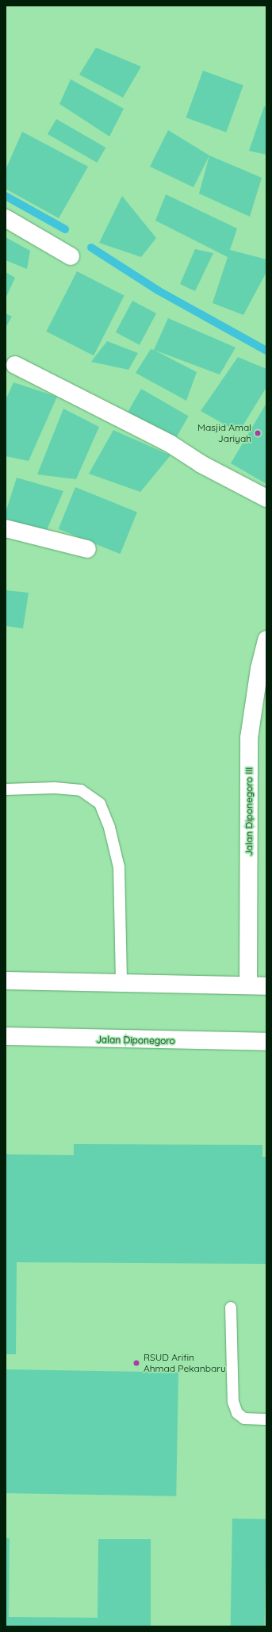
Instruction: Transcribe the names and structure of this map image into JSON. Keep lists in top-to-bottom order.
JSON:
{
  "streets": {
    "street": ["Jalan Diponegoro III", "Jalan Diponegoro"]
  },
  "places": ["Masjid Amal Jariyah", "RSUD Arifin Ahmad Pekanbaru"]
}
